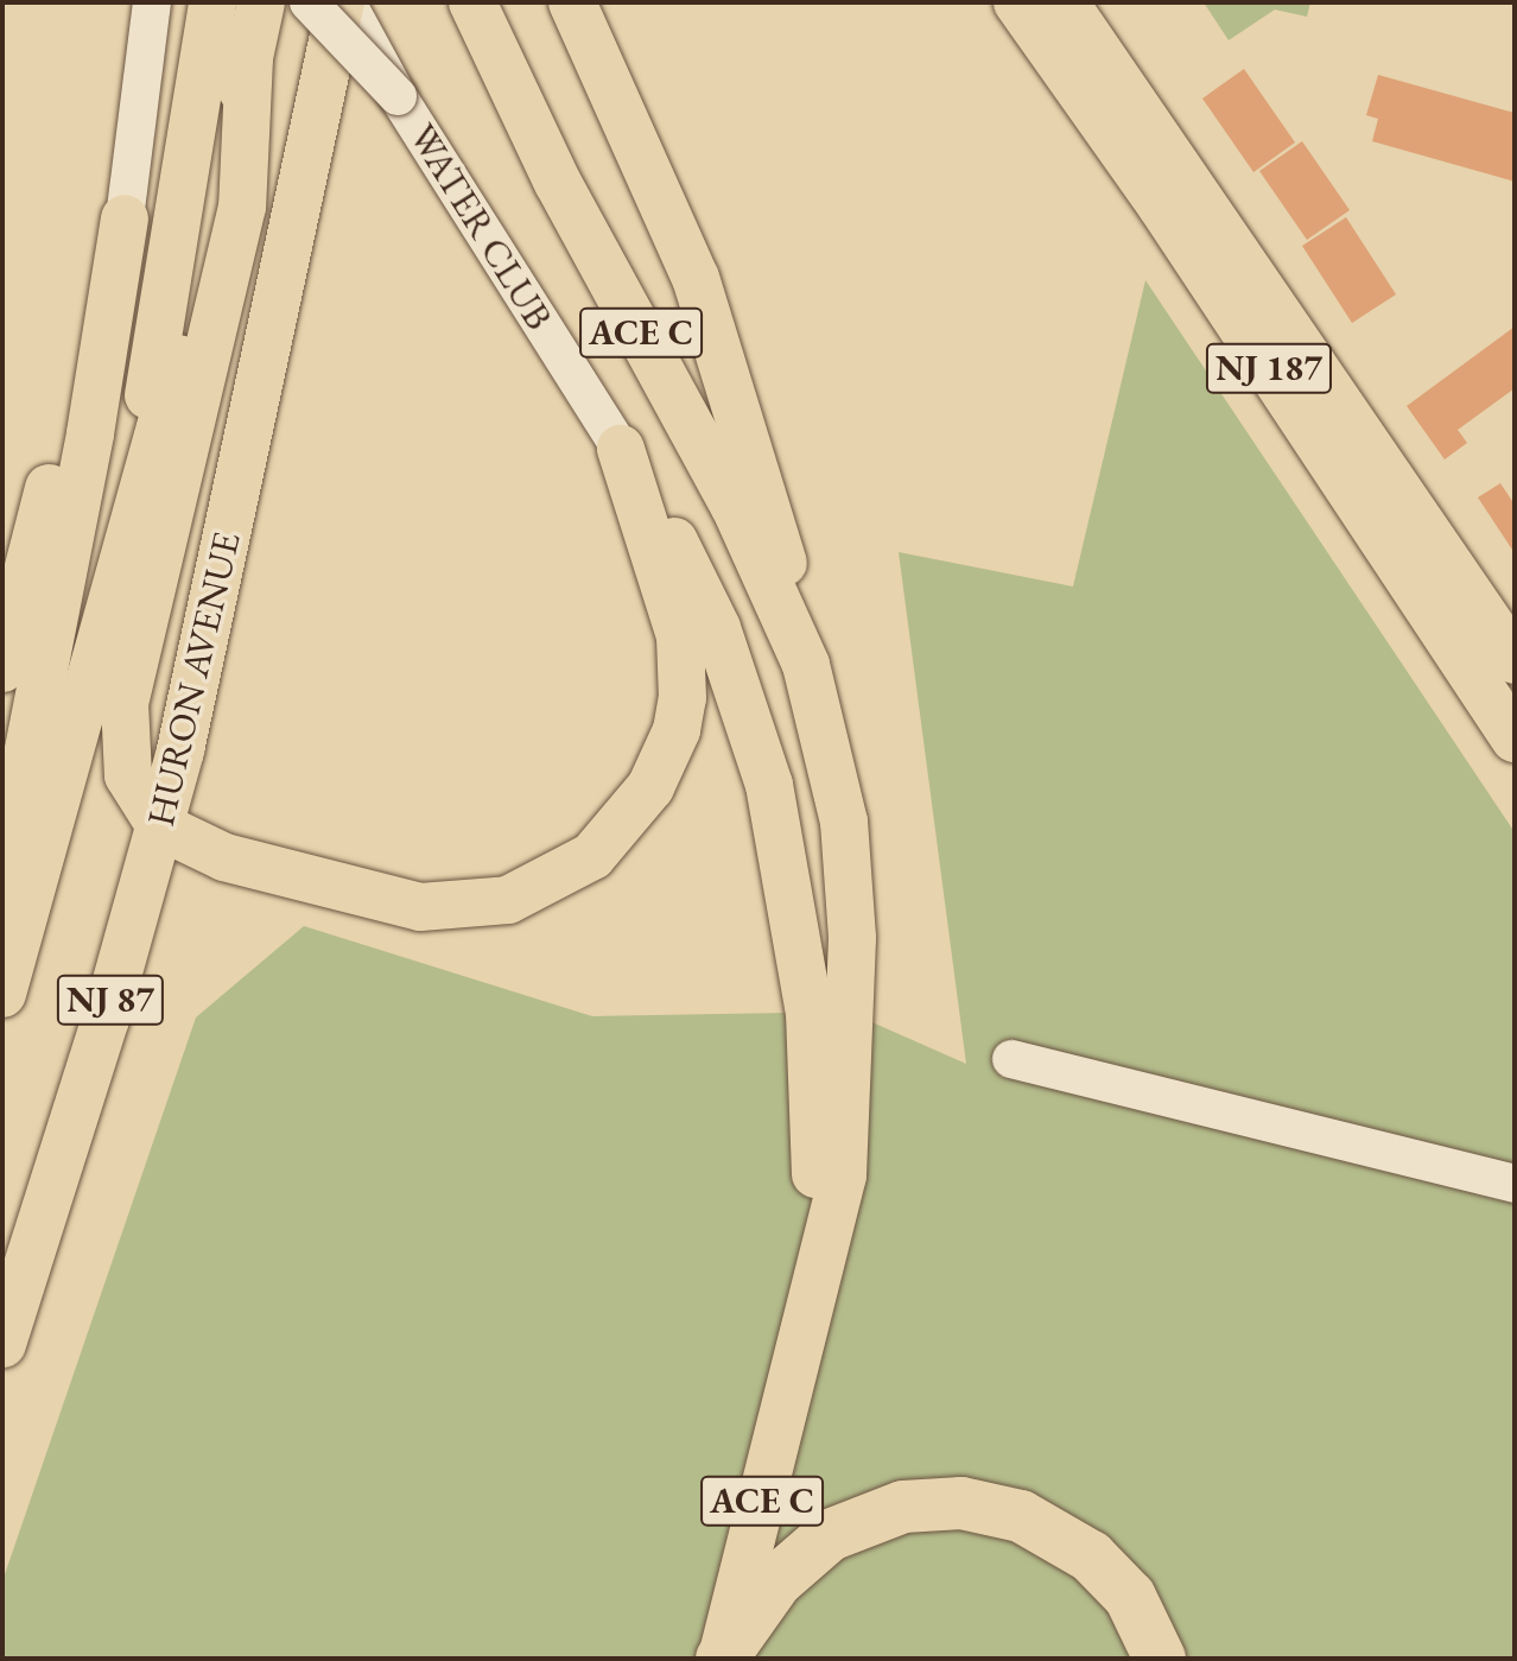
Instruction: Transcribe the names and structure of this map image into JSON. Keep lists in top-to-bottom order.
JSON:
{
  "streets": {
    "main road": [
      "ACE C",
      "NJ 187",
      "HURON AVENUE",
      "NJ 87"
    ],
    "street": ["WATER CLUB"]
  },
  "crossings": [
    ["WATER CLUB", "HURON AVENUE"]
  ]
}
